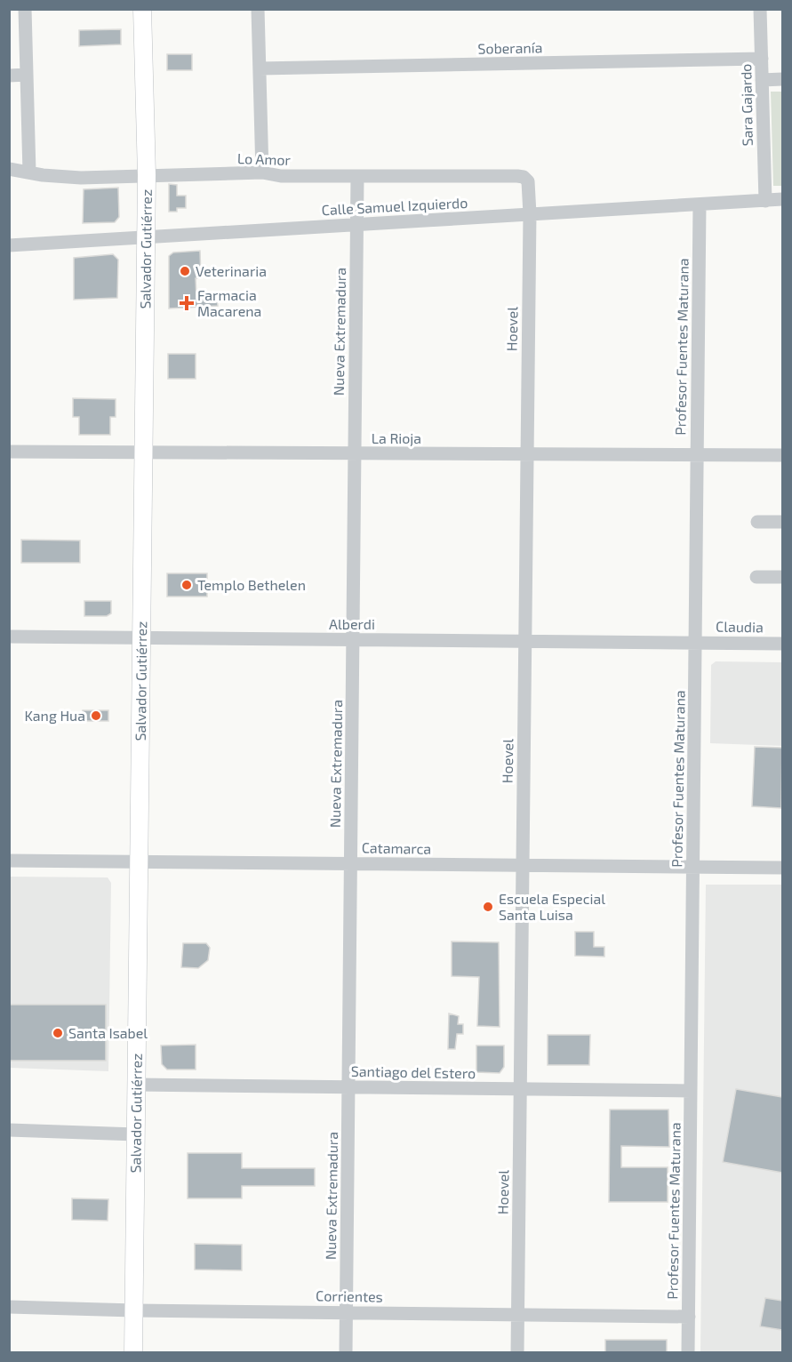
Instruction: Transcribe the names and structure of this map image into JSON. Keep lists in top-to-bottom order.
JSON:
{
  "streets": {
    "main road": ["Salvador Gutiérrez"],
    "street": [
      "Soberanía",
      "Sara Gajardo",
      "Lo Amor",
      "Calle Samuel Izquierdo",
      "Hoevel",
      "Nueva Extremadura",
      "Profesor Fuentes Maturana",
      "La Rioja",
      "Alberdi",
      "Claudia",
      "Catamarca",
      "Santiago del Estero",
      "Corrientes"
    ]
  },
  "crossings": [
    ["Soberanía", "Sara Gajardo"],
    ["Sara Gajardo", "Calle Samuel Izquierdo"],
    ["Lo Amor", "Salvador Gutiérrez"],
    ["Lo Amor", "Hoevel"],
    ["Lo Amor", "Nueva Extremadura"],
    ["Calle Samuel Izquierdo", "Salvador Gutiérrez"],
    ["Calle Samuel Izquierdo", "Hoevel"],
    ["Calle Samuel Izquierdo", "Nueva Extremadura"],
    ["Calle Samuel Izquierdo", "Profesor Fuentes Maturana"],
    ["Salvador Gutiérrez", "La Rioja"],
    ["Salvador Gutiérrez", "Alberdi"],
    ["Salvador Gutiérrez", "Catamarca"],
    ["Salvador Gutiérrez", "Santiago del Estero"],
    ["Salvador Gutiérrez", "Corrientes"],
    ["Hoevel", "La Rioja"],
    ["Hoevel", "Alberdi"],
    ["Hoevel", "Catamarca"],
    ["Hoevel", "Santiago del Estero"],
    ["Hoevel", "Corrientes"],
    ["Nueva Extremadura", "La Rioja"],
    ["Nueva Extremadura", "Alberdi"],
    ["Nueva Extremadura", "Catamarca"],
    ["Nueva Extremadura", "Santiago del Estero"],
    ["Nueva Extremadura", "Corrientes"],
    ["Profesor Fuentes Maturana", "La Rioja"],
    ["Profesor Fuentes Maturana", "Alberdi"],
    ["Profesor Fuentes Maturana", "Claudia"],
    ["Profesor Fuentes Maturana", "Catamarca"],
    ["Profesor Fuentes Maturana", "Santiago del Estero"],
    ["Profesor Fuentes Maturana", "Corrientes"],
    ["Alberdi", "Claudia"]
  ],
  "places": {
    "other": [
      "Veterinaria",
      "Templo Bethelen",
      "Kang Hua",
      "Escuela Especial Santa Luisa",
      "Santa Isabel"
    ],
    "health": ["Farmacia Macarena"]
  }
}
